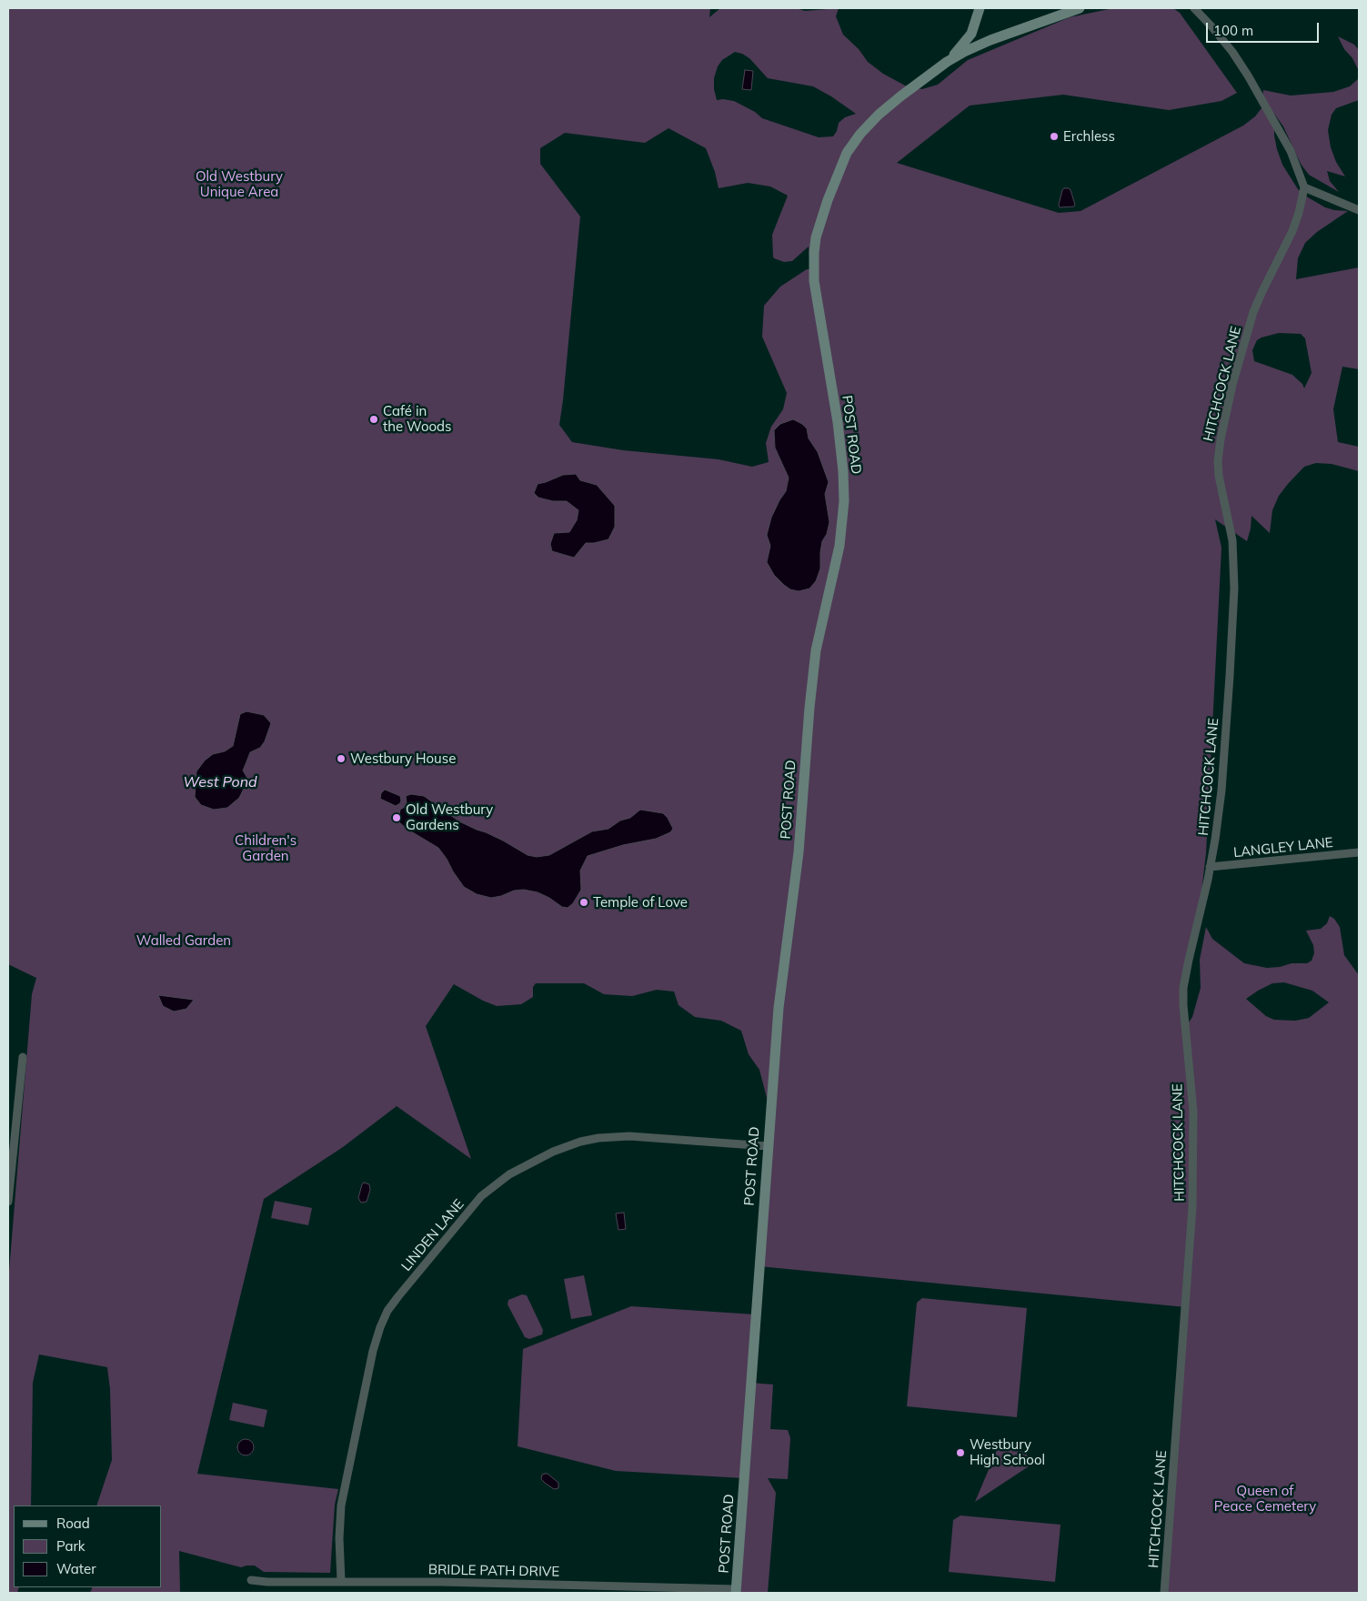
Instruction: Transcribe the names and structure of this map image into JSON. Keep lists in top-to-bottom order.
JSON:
{
  "streets": {
    "main road": ["POST ROAD"],
    "street": [
      "HITCHCOCK LANE",
      "LANGLEY LANE",
      "LINDEN LANE",
      "BRIDLE PATH DRIVE"
    ]
  },
  "crossings": [
    ["HITCHCOCK LANE", "LANGLEY LANE"],
    ["POST ROAD", "LINDEN LANE"],
    ["POST ROAD", "BRIDLE PATH DRIVE"],
    ["LINDEN LANE", "BRIDLE PATH DRIVE"]
  ],
  "water": ["West Pond"],
  "parks": [
    "Old Westbury Unique Area",
    "Children's Garden",
    "Walled Garden",
    "Queen of Peace Cemetery"
  ],
  "places": [
    "Erchless",
    "Café in the Woods",
    "Westbury House",
    "Old Westbury Gardens",
    "Temple of Love",
    "Westbury High School"
  ],
  "legend": ["Road", "Park", "Water"],
  "scale_bar": "100 m"
}
